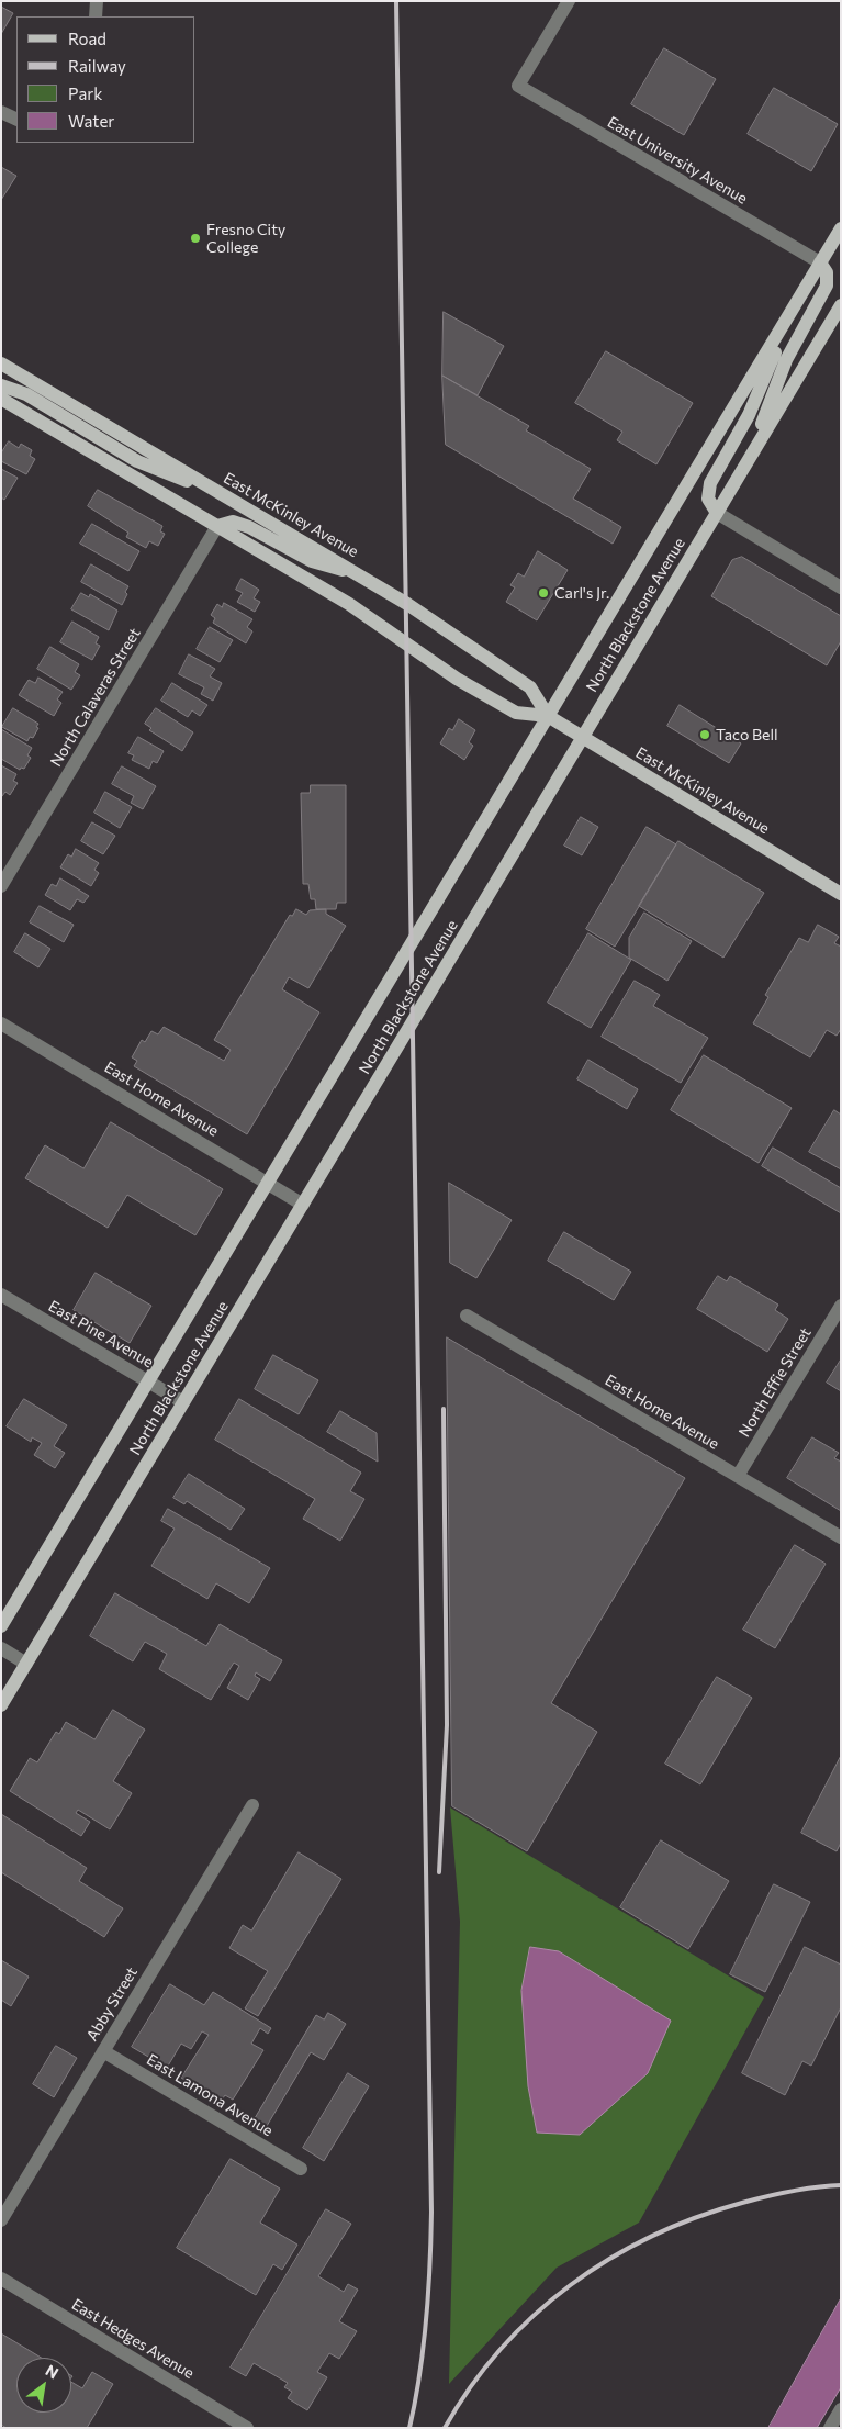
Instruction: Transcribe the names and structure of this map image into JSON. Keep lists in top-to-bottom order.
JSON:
{
  "streets": {
    "main road": ["East McKinley Avenue", "North Blackstone Avenue"],
    "street": [
      "East University Avenue",
      "North Calaveras Street",
      "East Home Avenue",
      "East Pine Avenue",
      "North Effie Street",
      "Abby Street",
      "East Lamona Avenue",
      "East Hedges Avenue"
    ]
  },
  "crossings": [
    ["East University Avenue", "North Blackstone Avenue"],
    ["East McKinley Avenue", "North Blackstone Avenue"],
    ["East McKinley Avenue", "North Calaveras Street"],
    ["North Blackstone Avenue", "East Home Avenue"],
    ["North Blackstone Avenue", "East Pine Avenue"],
    ["East Home Avenue", "North Effie Street"],
    ["Abby Street", "East Lamona Avenue"]
  ],
  "places": ["Fresno City College", "Carl's Jr.", "Taco Bell"],
  "legend": [
    "Road",
    "Railway",
    "Park",
    "Water"
  ],
  "north": "top right"
}
